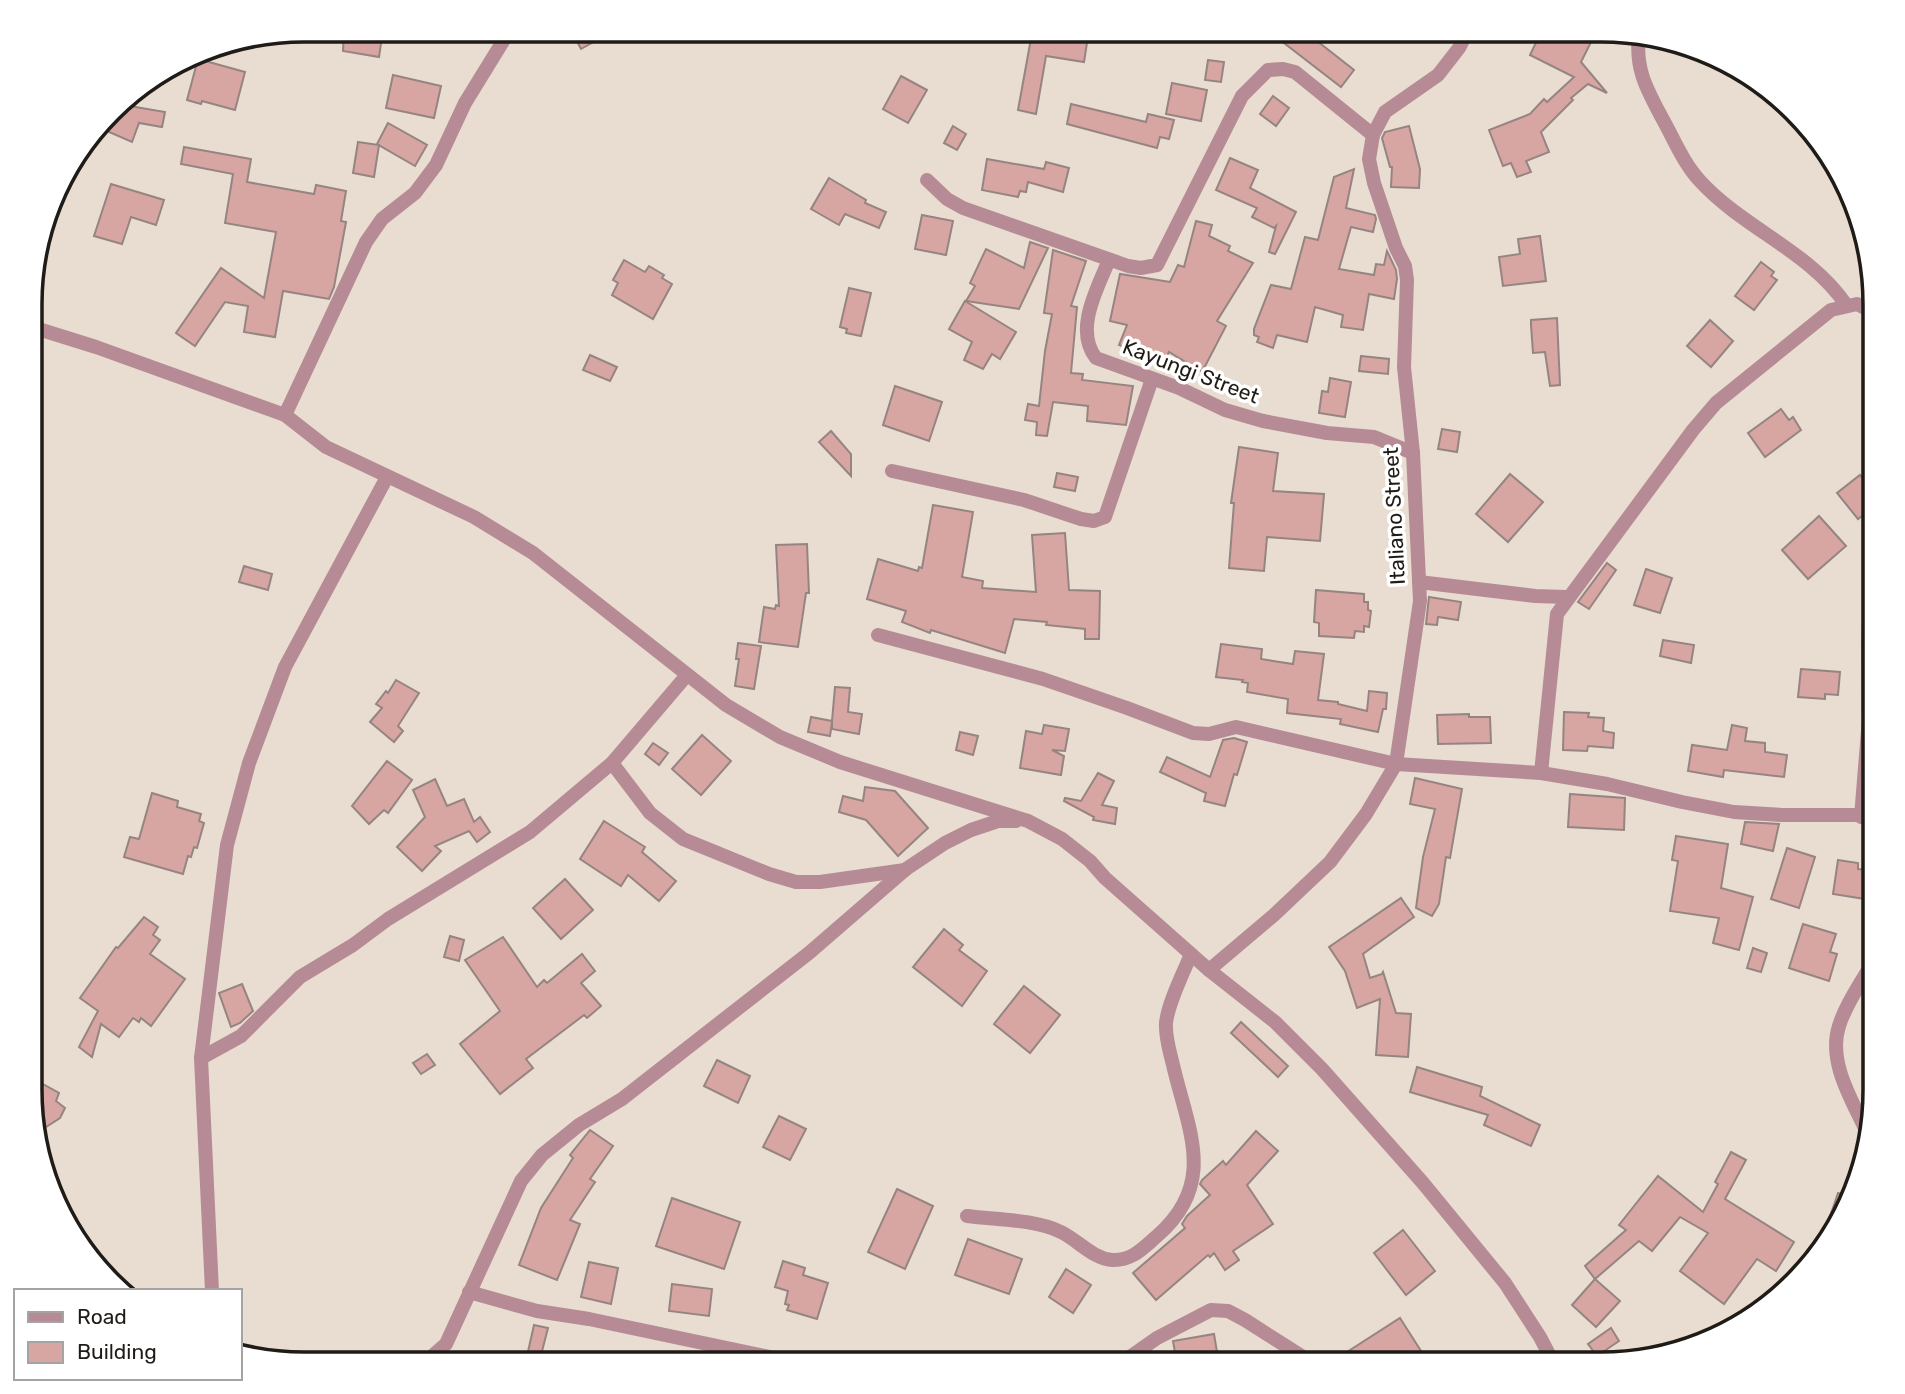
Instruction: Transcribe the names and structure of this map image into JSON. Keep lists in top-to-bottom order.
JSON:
{
  "streets": {
    "street": ["Kayungi Street", "Italiano Street"]
  },
  "crossings": [
    ["Kayungi Street", "Italiano Street"]
  ],
  "legend": ["Road", "Building"]
}
